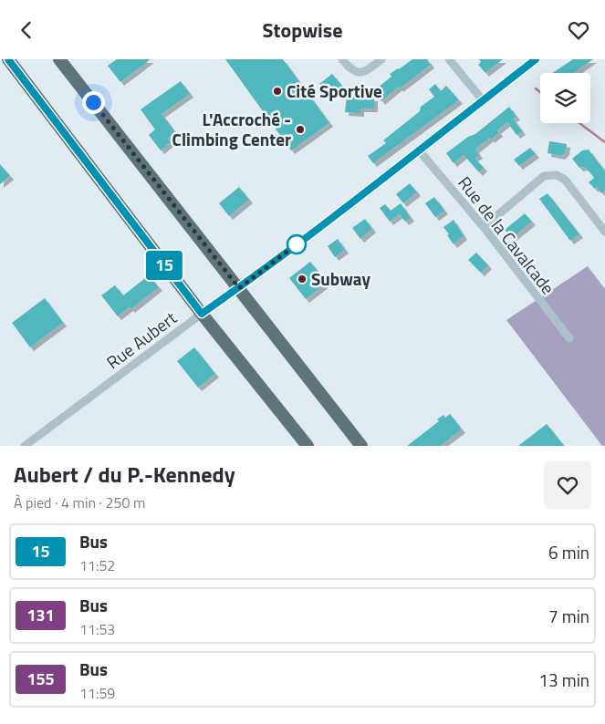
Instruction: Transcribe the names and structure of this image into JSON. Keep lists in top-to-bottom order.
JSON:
{
  "streets": {
    "street": ["Rue de la Cavalcade", "Rue Aubert"]
  },
  "crossings": [
    ["Rue de la Cavalcade", "Rue Aubert"]
  ],
  "places": ["Cité Sportive", "L'Accroché - Climbing Center", "Subway"],
  "lines": ["bus line 15"],
  "page": {
    "header": "Stopwise",
    "on_map": "15",
    "heading": ["Aubert / du P.-Kennedy", "À pied · 4 min · 250 m"],
    "list": [
      {
        "mark": "15",
        "name": "Bus",
        "note": "11:52",
        "value": "6 min"
      },
      {
        "mark": "131",
        "name": "Bus",
        "note": "11:53",
        "value": "7 min"
      },
      {
        "mark": "155",
        "name": "Bus",
        "note": "11:59",
        "value": "13 min"
      }
    ]
  }
}
